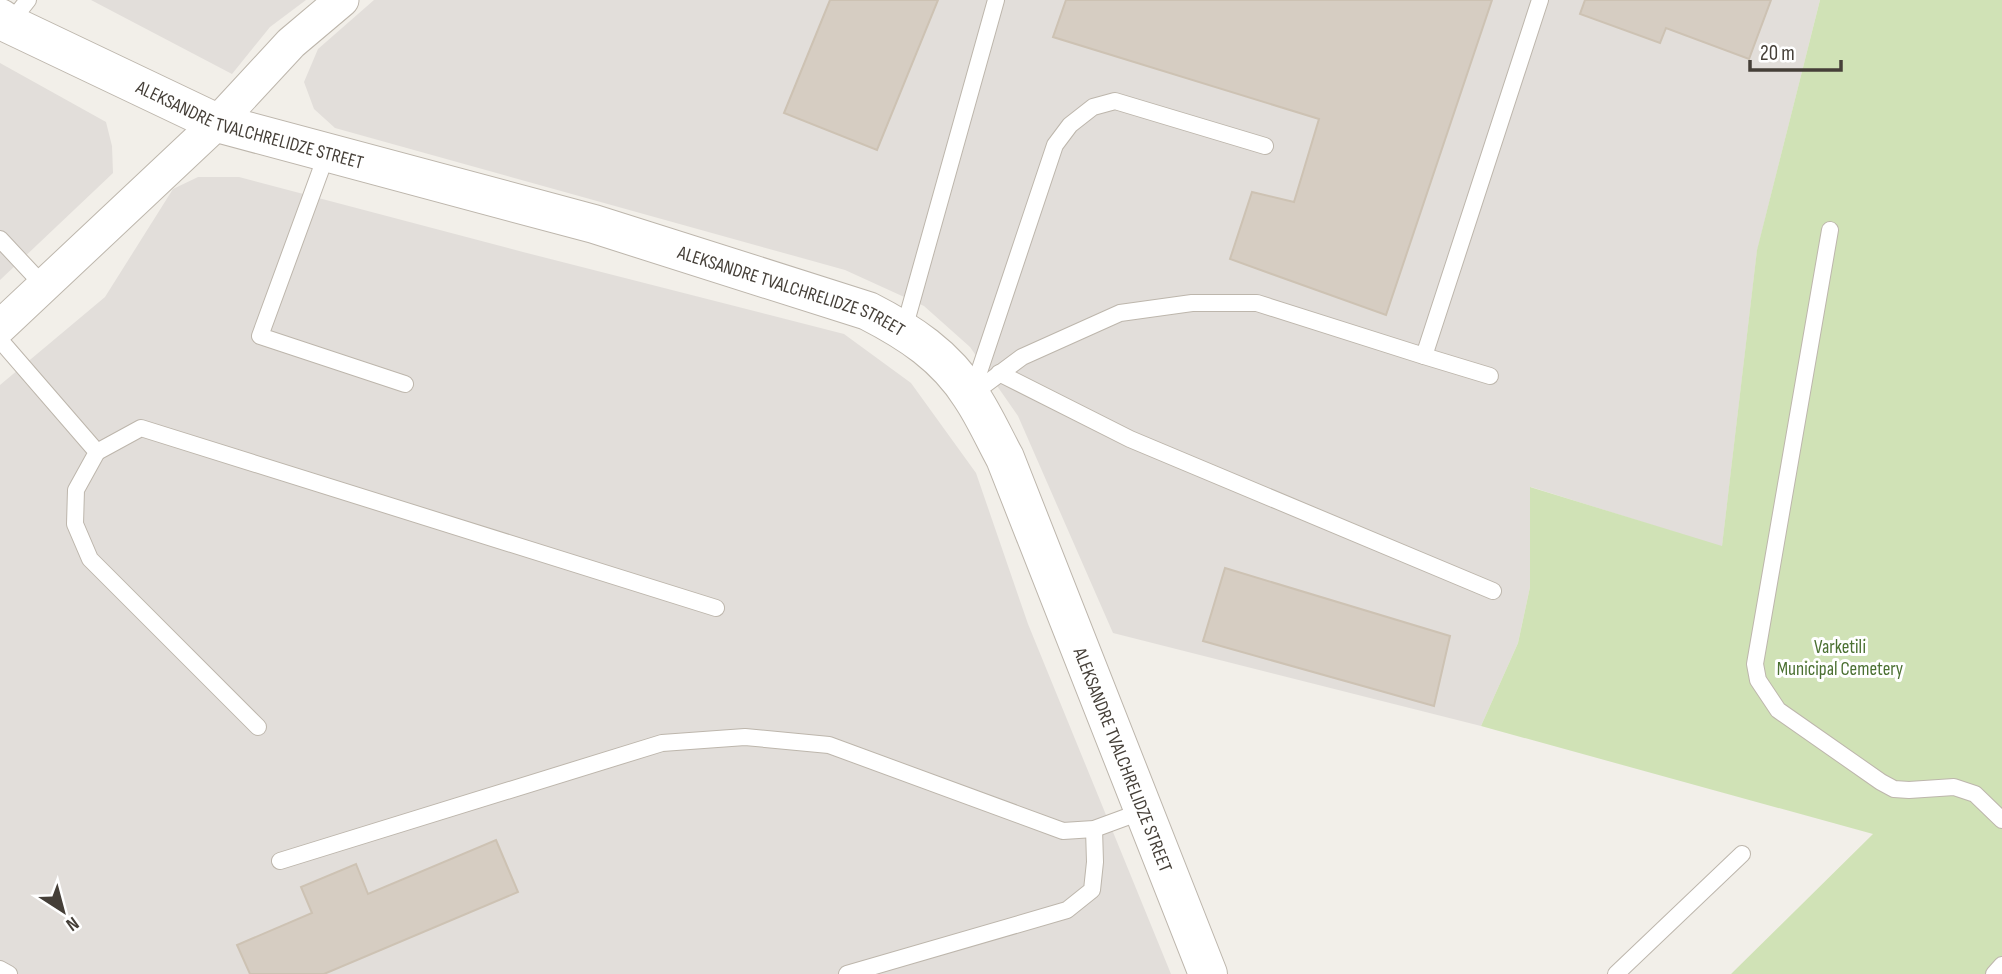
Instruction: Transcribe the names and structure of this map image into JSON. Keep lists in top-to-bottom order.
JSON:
{
  "streets": {
    "street": ["ALEKSANDRE TVALCHRELIDZE STREET"]
  },
  "parks": ["Varketili Municipal Cemetery"],
  "scale_bar": "20 m",
  "north": "bottom right"
}
